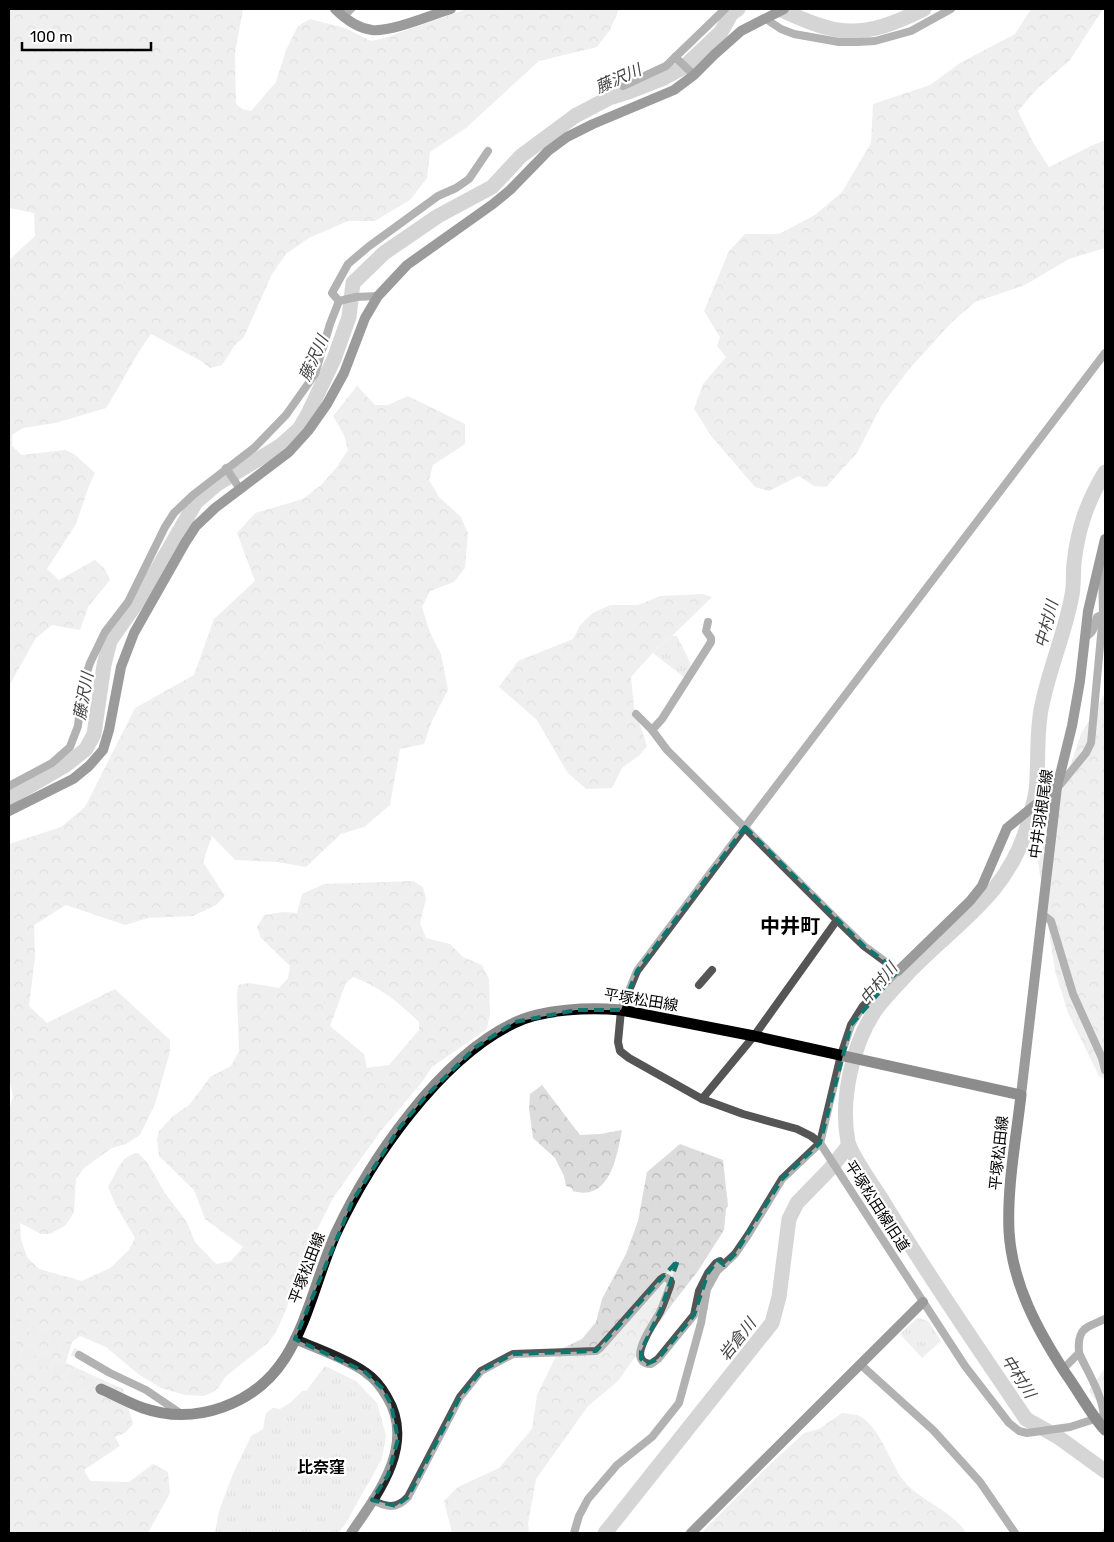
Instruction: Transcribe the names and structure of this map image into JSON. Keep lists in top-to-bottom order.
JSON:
{
  "streets": {
    "main road": ["平塚松田線"],
    "street": ["中井羽根尾線", "平塚松田線旧道"]
  },
  "crossings": [
    ["中井羽根尾線", "平塚松田線"],
    ["平塚松田線", "平塚松田線旧道"]
  ],
  "districts": ["中井町", "比奈窪"],
  "water": ["藤沢川", "中村川", "岩倉川"],
  "scale_bar": "100 m"
}
